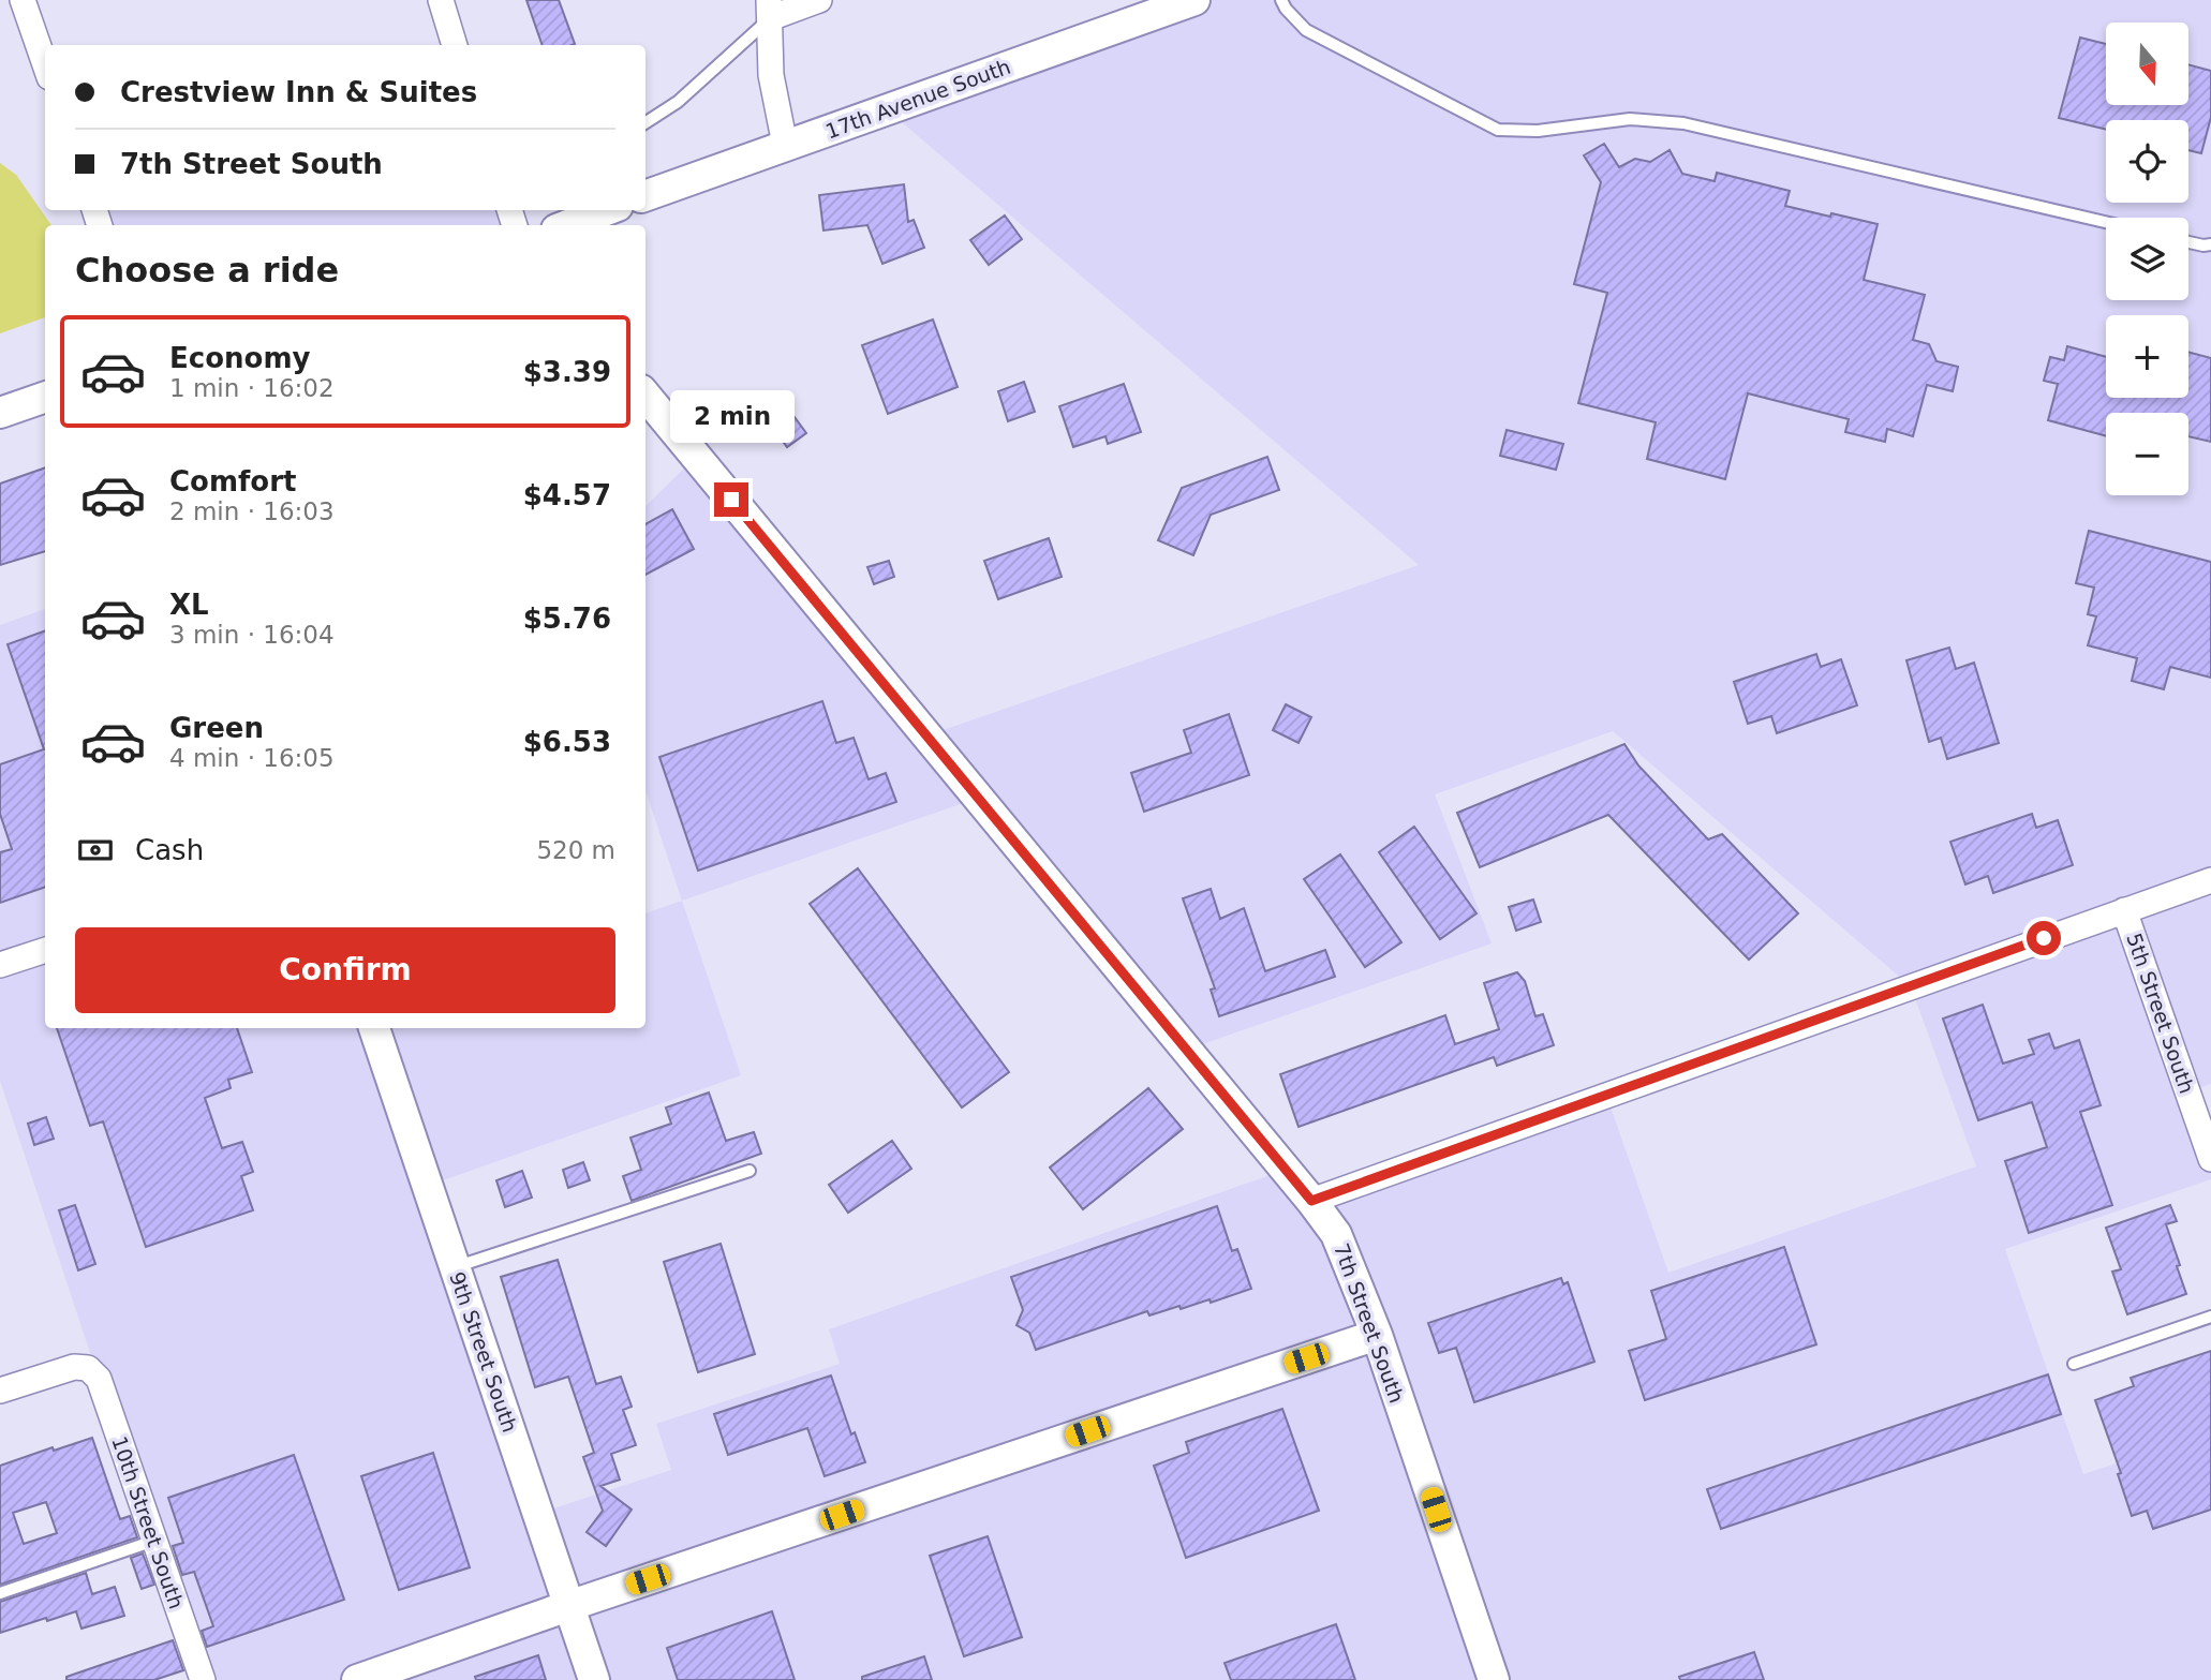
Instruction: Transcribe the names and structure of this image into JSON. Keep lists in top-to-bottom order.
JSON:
{
  "streets": {
    "street": [
      "17th Avenue South",
      "5th Street South",
      "7th Street South",
      "9th Street South",
      "10th Street South"
    ]
  },
  "north": "bottom",
  "page": {
    "map_buttons": ["+", "−"],
    "banner": ["Crestview Inn & Suites", "7th Street South"],
    "heading": "Choose a ride",
    "list": [
      {
        "name": "Economy",
        "note": "1 min · 16:02",
        "value": "$3.39"
      },
      {
        "name": "Comfort",
        "note": "2 min · 16:03",
        "value": "$4.57"
      },
      {
        "name": "XL",
        "note": "3 min · 16:04",
        "value": "$5.76"
      },
      {
        "name": "Green",
        "note": "4 min · 16:05",
        "value": "$6.53"
      }
    ],
    "bubble": "2 min",
    "pay": ["Cash", "520 m"],
    "buttons": "Confirm"
  }
}
